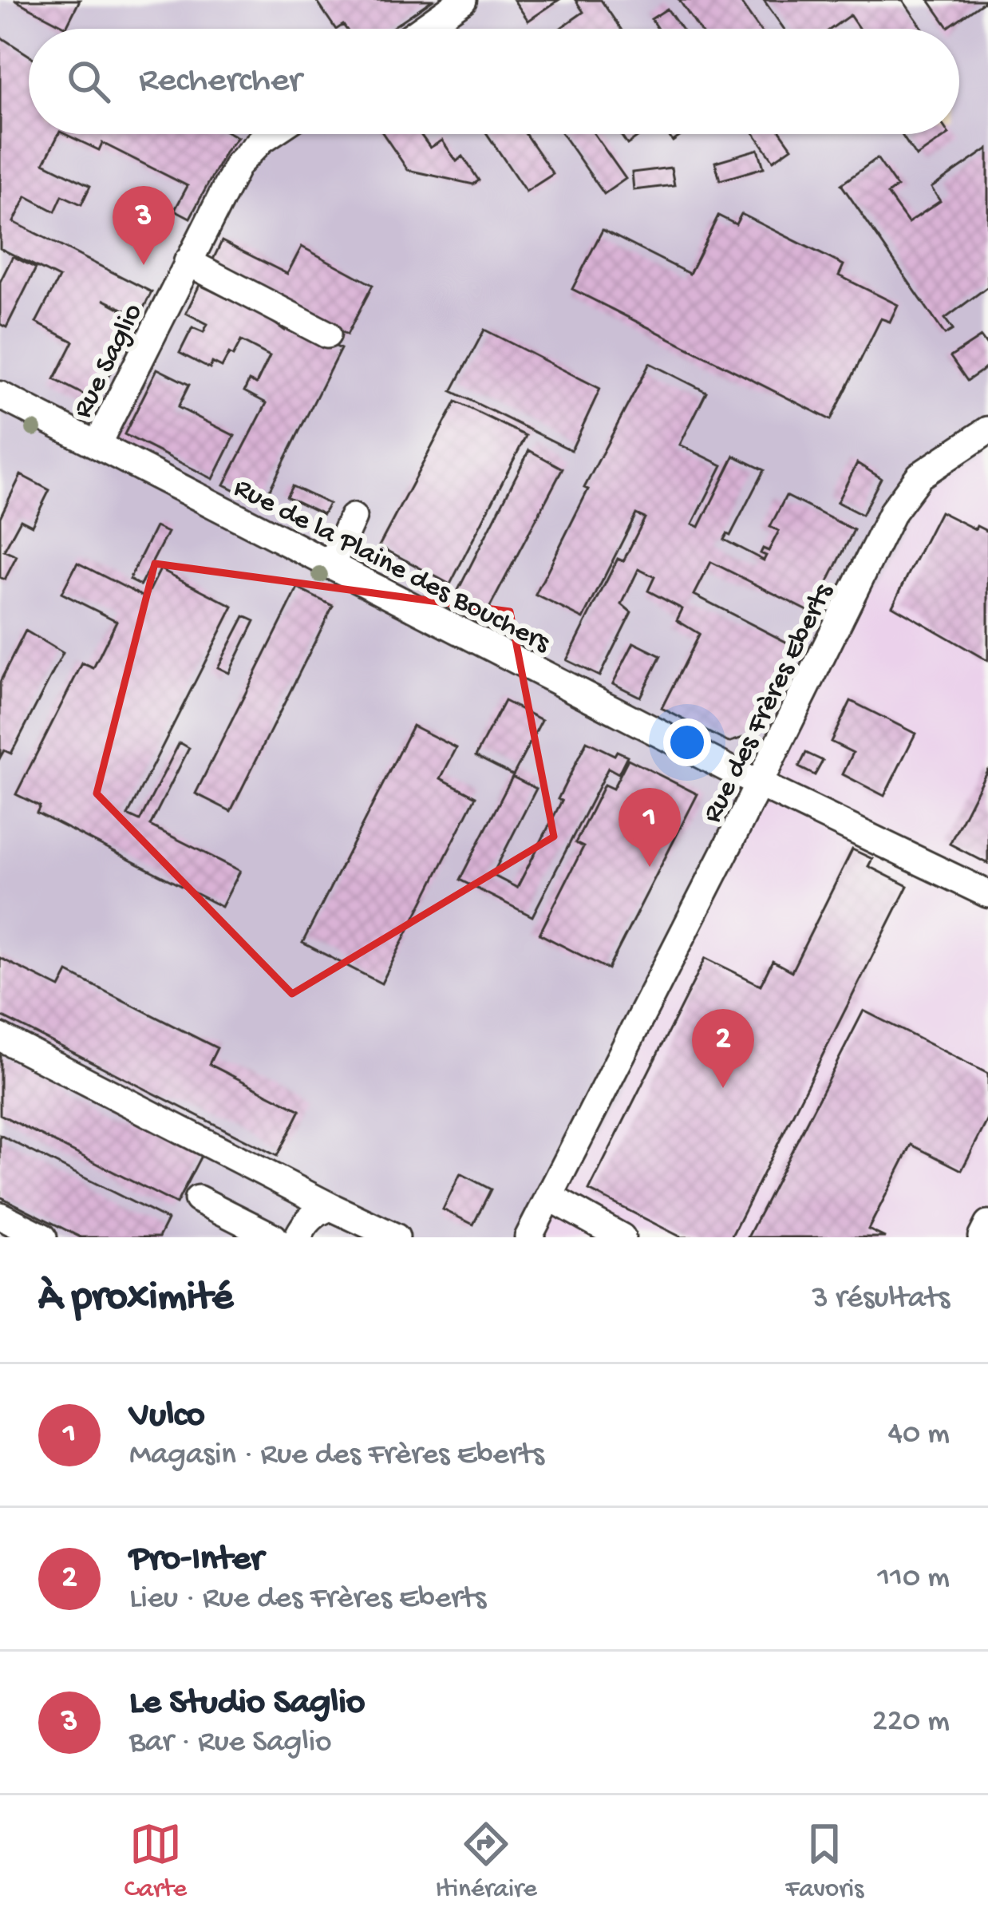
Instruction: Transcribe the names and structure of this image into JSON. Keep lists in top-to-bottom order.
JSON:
{
  "streets": {
    "street": ["Rue Saglio", "Rue de la Plaine des Bouchers", "Rue des Frères Eberts"]
  },
  "crossings": [
    ["Rue Saglio", "Rue de la Plaine des Bouchers"],
    ["Rue de la Plaine des Bouchers", "Rue des Frères Eberts"]
  ],
  "page": {
    "search": "Rechercher",
    "pins": ["3", "1", "2"],
    "heading": ["À proximité", "3 résultats"],
    "list": [
      {
        "mark": "1",
        "name": "Vulco",
        "note": "Magasin · Rue des Frères Eberts",
        "value": "40 m"
      },
      {
        "mark": "2",
        "name": "Pro-Inter",
        "note": "Lieu · Rue des Frères Eberts",
        "value": "110 m"
      },
      {
        "mark": "3",
        "name": "Le Studio Saglio",
        "note": "Bar · Rue Saglio",
        "value": "220 m"
      }
    ],
    "nav": ["Carte", "Itinéraire", "Favoris"]
  }
}
